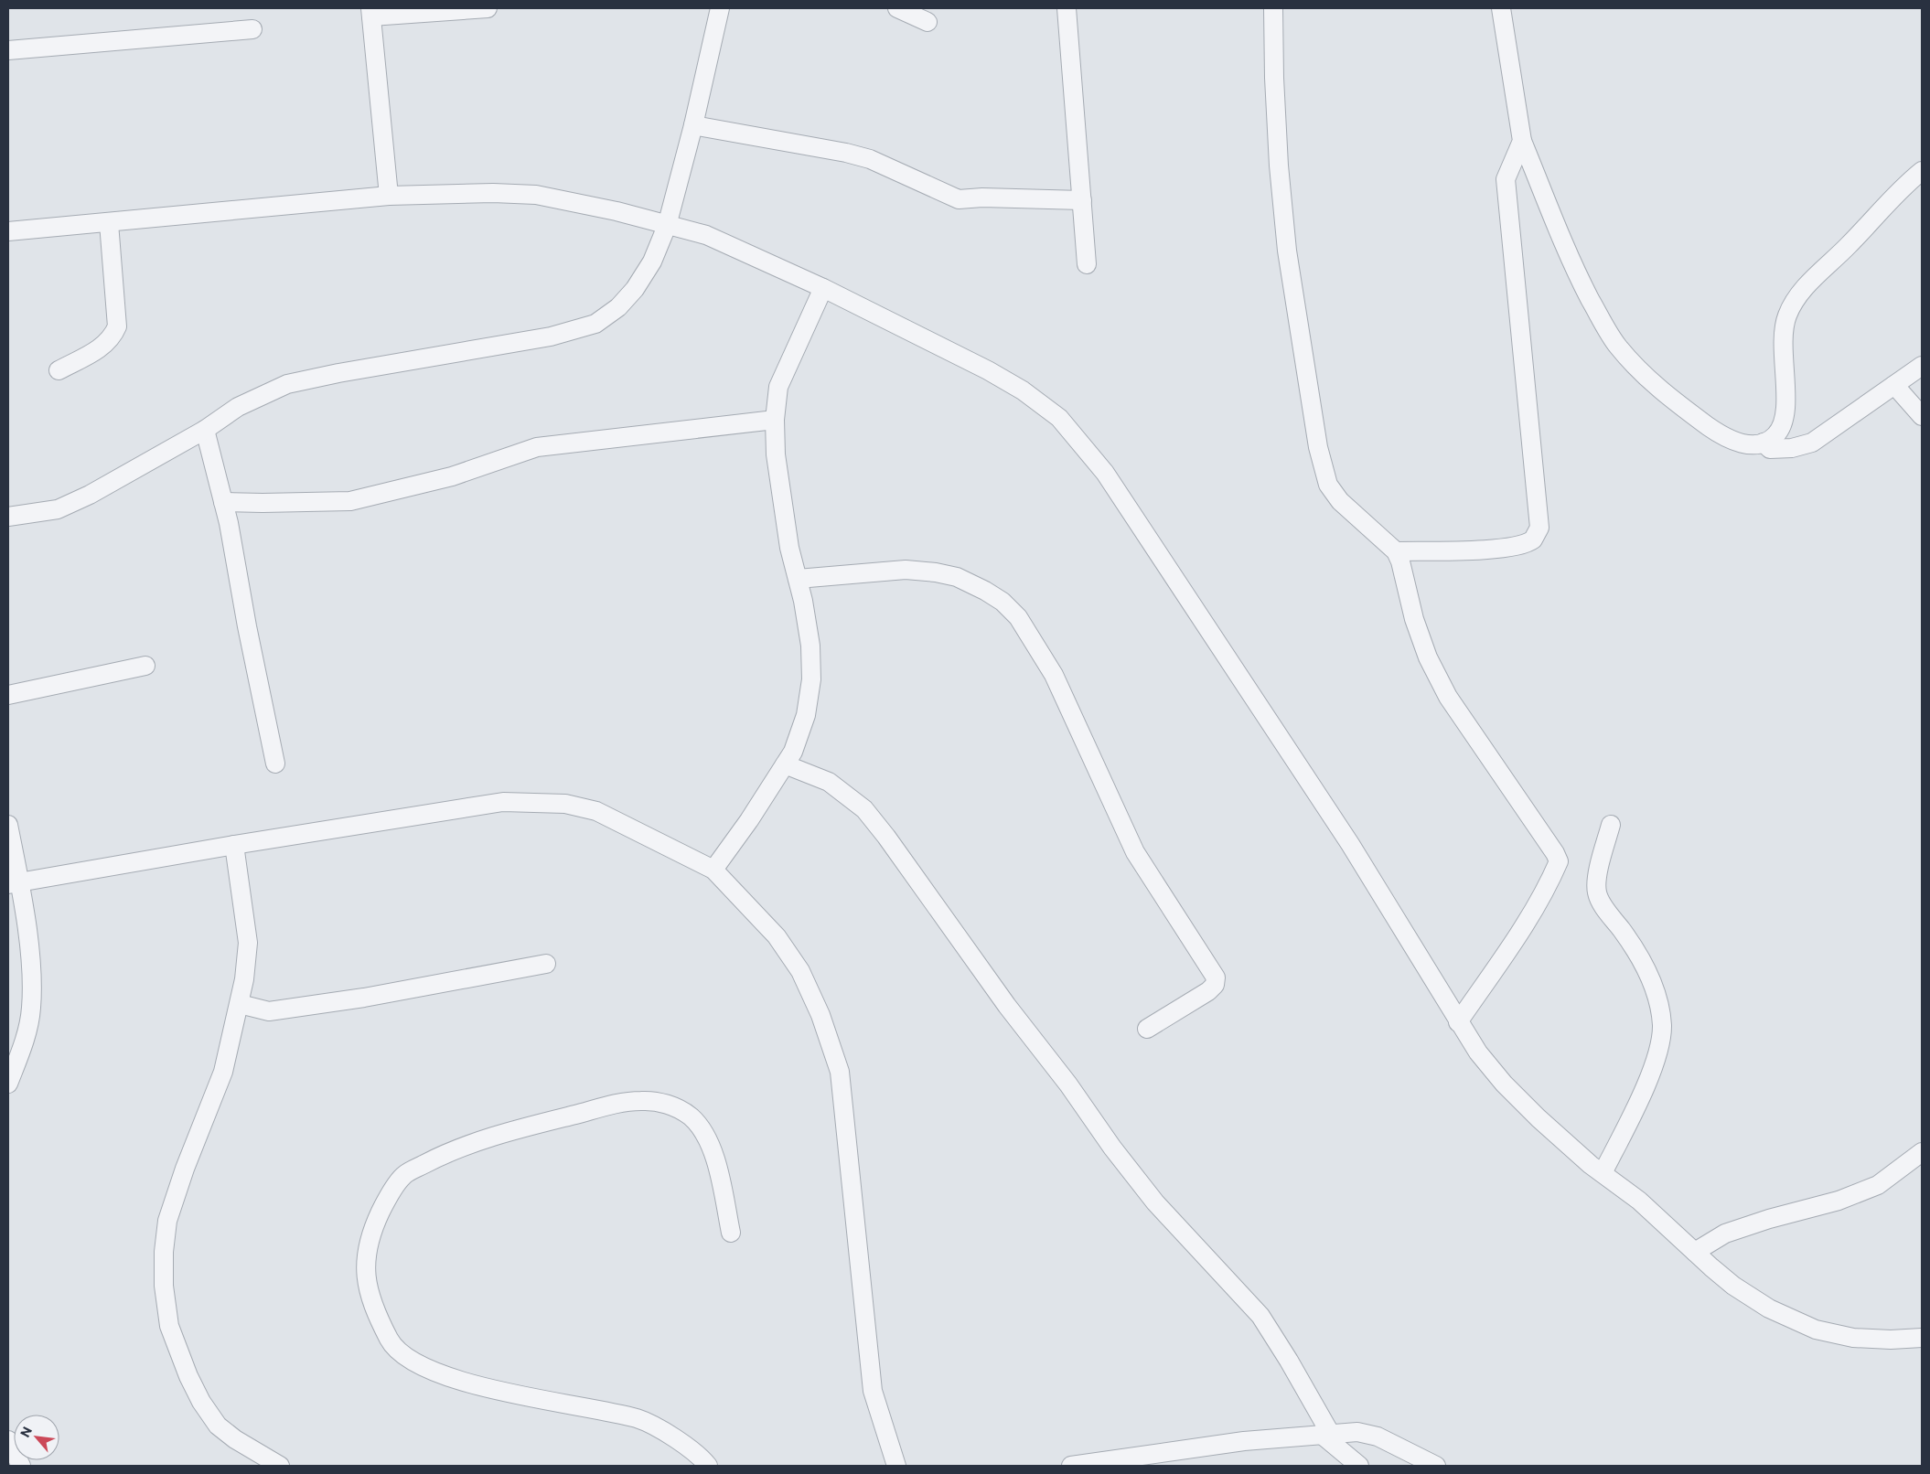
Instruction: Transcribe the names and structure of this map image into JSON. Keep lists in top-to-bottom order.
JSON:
{
  "north": "top left"
}
